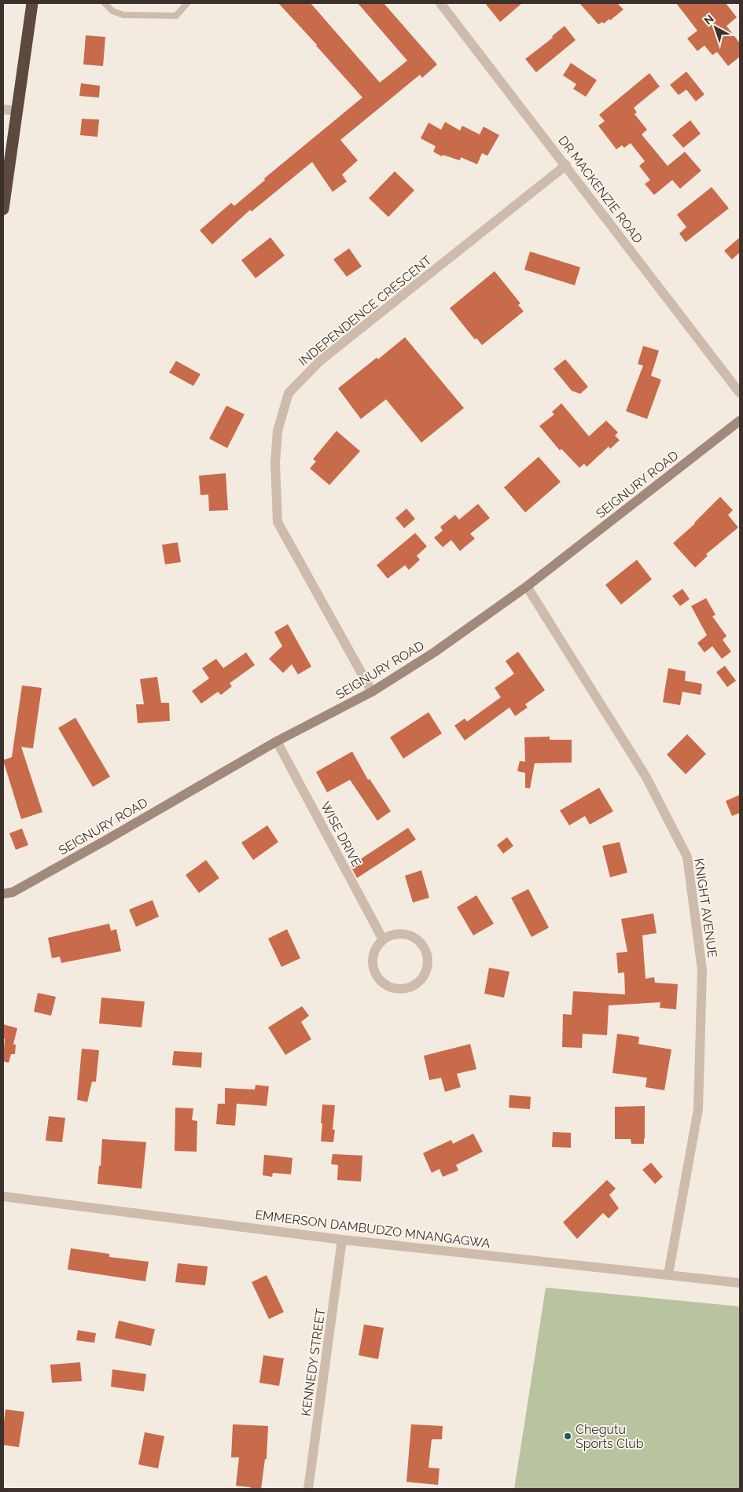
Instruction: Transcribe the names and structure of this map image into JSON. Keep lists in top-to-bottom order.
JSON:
{
  "streets": {
    "main road": ["SEIGNURY ROAD"],
    "street": [
      "DR MACKENZIE ROAD",
      "INDEPENDENCE CRESCENT",
      "WISE DRIVE",
      "KNIGHT AVENUE",
      "EMMERSON DAMBUDZO MNANGAGWA",
      "KENNEDY STREET"
    ]
  },
  "crossings": [
    ["DR MACKENZIE ROAD", "INDEPENDENCE CRESCENT"],
    ["INDEPENDENCE CRESCENT", "SEIGNURY ROAD"],
    ["SEIGNURY ROAD", "WISE DRIVE"],
    ["SEIGNURY ROAD", "KNIGHT AVENUE"],
    ["KNIGHT AVENUE", "EMMERSON DAMBUDZO MNANGAGWA"],
    ["EMMERSON DAMBUDZO MNANGAGWA", "KENNEDY STREET"]
  ],
  "places": ["Chegutu Sports Club"],
  "north": "top left"
}
